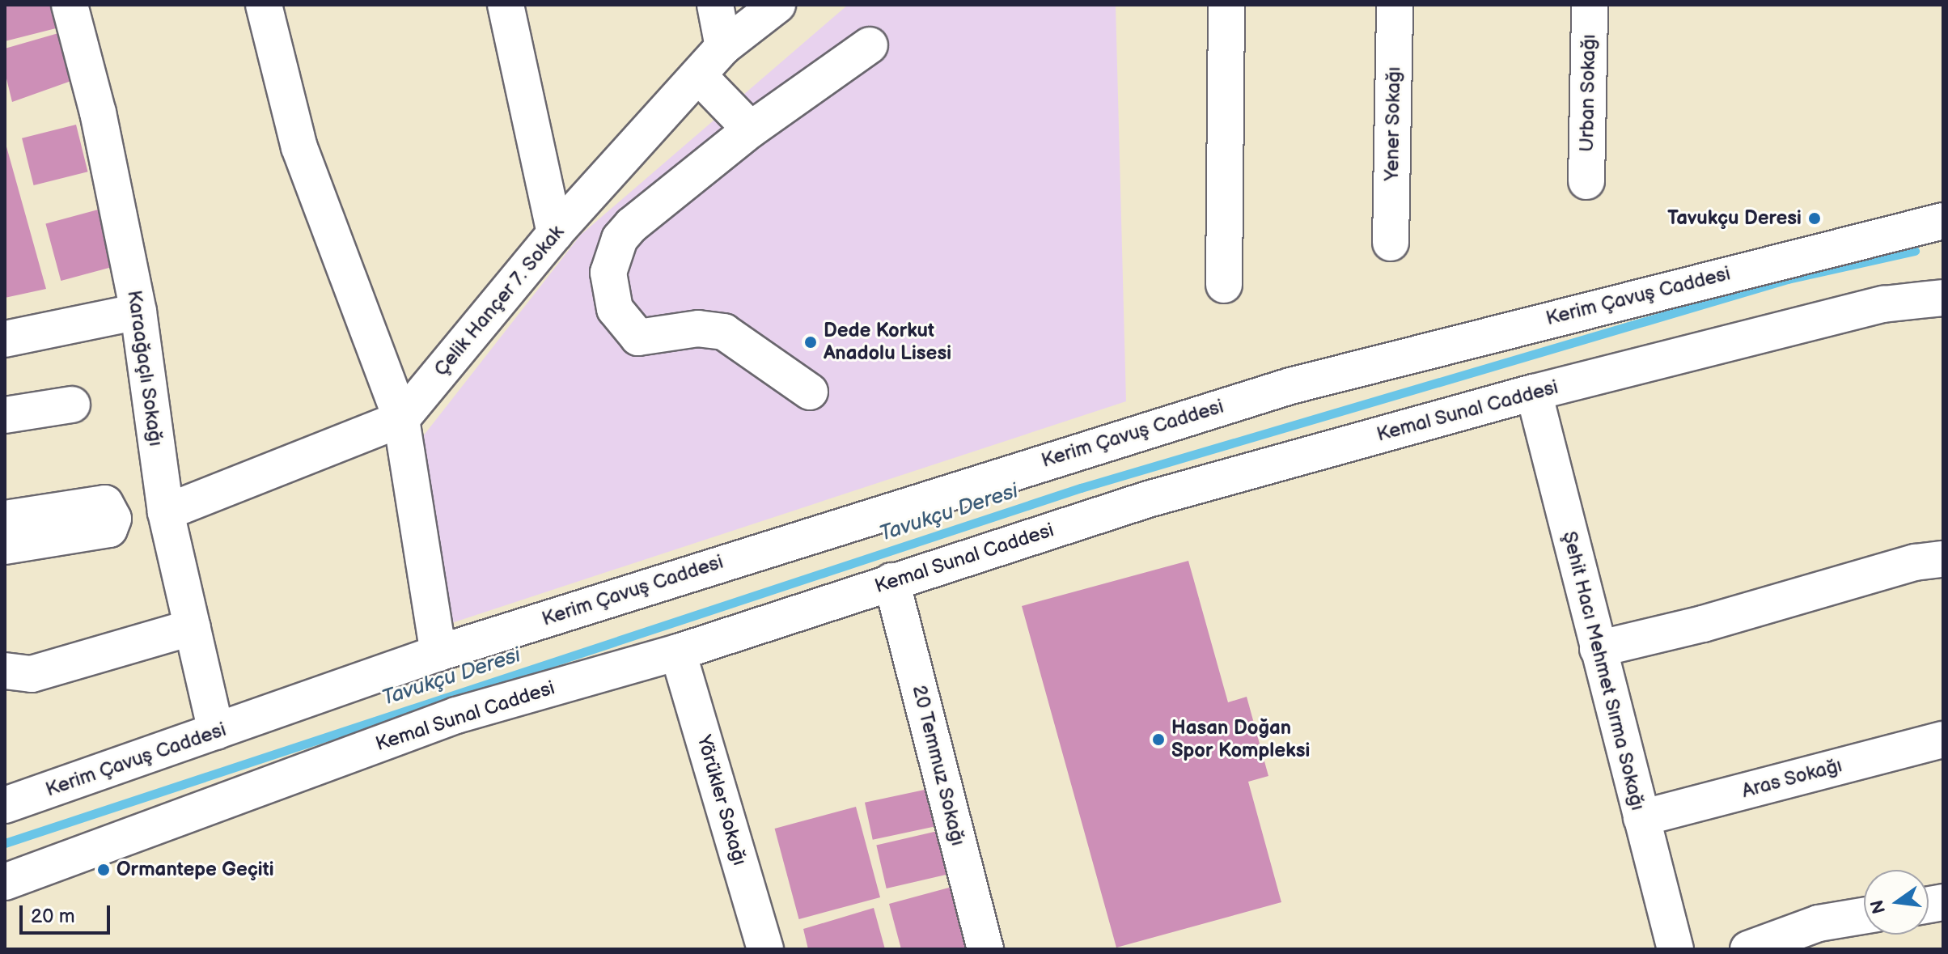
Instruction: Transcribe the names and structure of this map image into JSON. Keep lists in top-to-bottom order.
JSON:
{
  "streets": {
    "street": [
      "Urban Sokağı",
      "Yener Sokağı",
      "Kerim Çavuş Caddesi",
      "Çelik Hançer 7. Sokak",
      "Karaağaçlı Sokağı",
      "Kemal Sunal Caddesi",
      "Şehit Hacı Mehmet Sırma Sokağı",
      "20 Temmuz Sokağı",
      "Aras Sokağı",
      "Yörükler Sokağı"
    ]
  },
  "crossings": [
    ["Kerim Çavuş Caddesi", "Karaağaçlı Sokağı"],
    ["Çelik Hançer 7. Sokak", "Karaağaçlı Sokağı"],
    ["Kemal Sunal Caddesi", "Şehit Hacı Mehmet Sırma Sokağı"],
    ["Kemal Sunal Caddesi", "20 Temmuz Sokağı"],
    ["Kemal Sunal Caddesi", "Yörükler Sokağı"],
    ["Şehit Hacı Mehmet Sırma Sokağı", "Aras Sokağı"]
  ],
  "water": ["Tavukçu Deresi"],
  "places": [
    "Tavukçu Deresi",
    "Dede Korkut Anadolu Lisesi",
    "Hasan Doğan Spor Kompleksi",
    "Ormantepe Geçiti"
  ],
  "scale_bar": "20 m",
  "north": "left"
}
